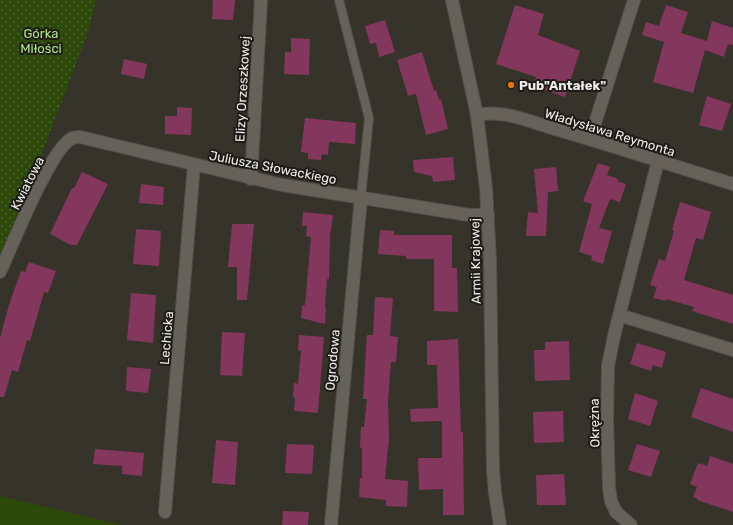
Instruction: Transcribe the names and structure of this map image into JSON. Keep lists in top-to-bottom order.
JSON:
{
  "streets": {
    "street": [
      "Elizy Orzeszkowej",
      "Władysława Reymonta",
      "Juliusza Słowackiego",
      "Kwiatowa",
      "Armii Krajowej",
      "Lechicka",
      "Ogrodowa",
      "Okrężna"
    ]
  },
  "crossings": [
    ["Elizy Orzeszkowej", "Juliusza Słowackiego"],
    ["Władysława Reymonta", "Armii Krajowej"],
    ["Władysława Reymonta", "Okrężna"],
    ["Juliusza Słowackiego", "Kwiatowa"],
    ["Juliusza Słowackiego", "Armii Krajowej"],
    ["Juliusza Słowackiego", "Lechicka"],
    ["Juliusza Słowackiego", "Ogrodowa"]
  ],
  "parks": ["Górka Miłości"],
  "places": ["Pub\"Antałek\""]
}
